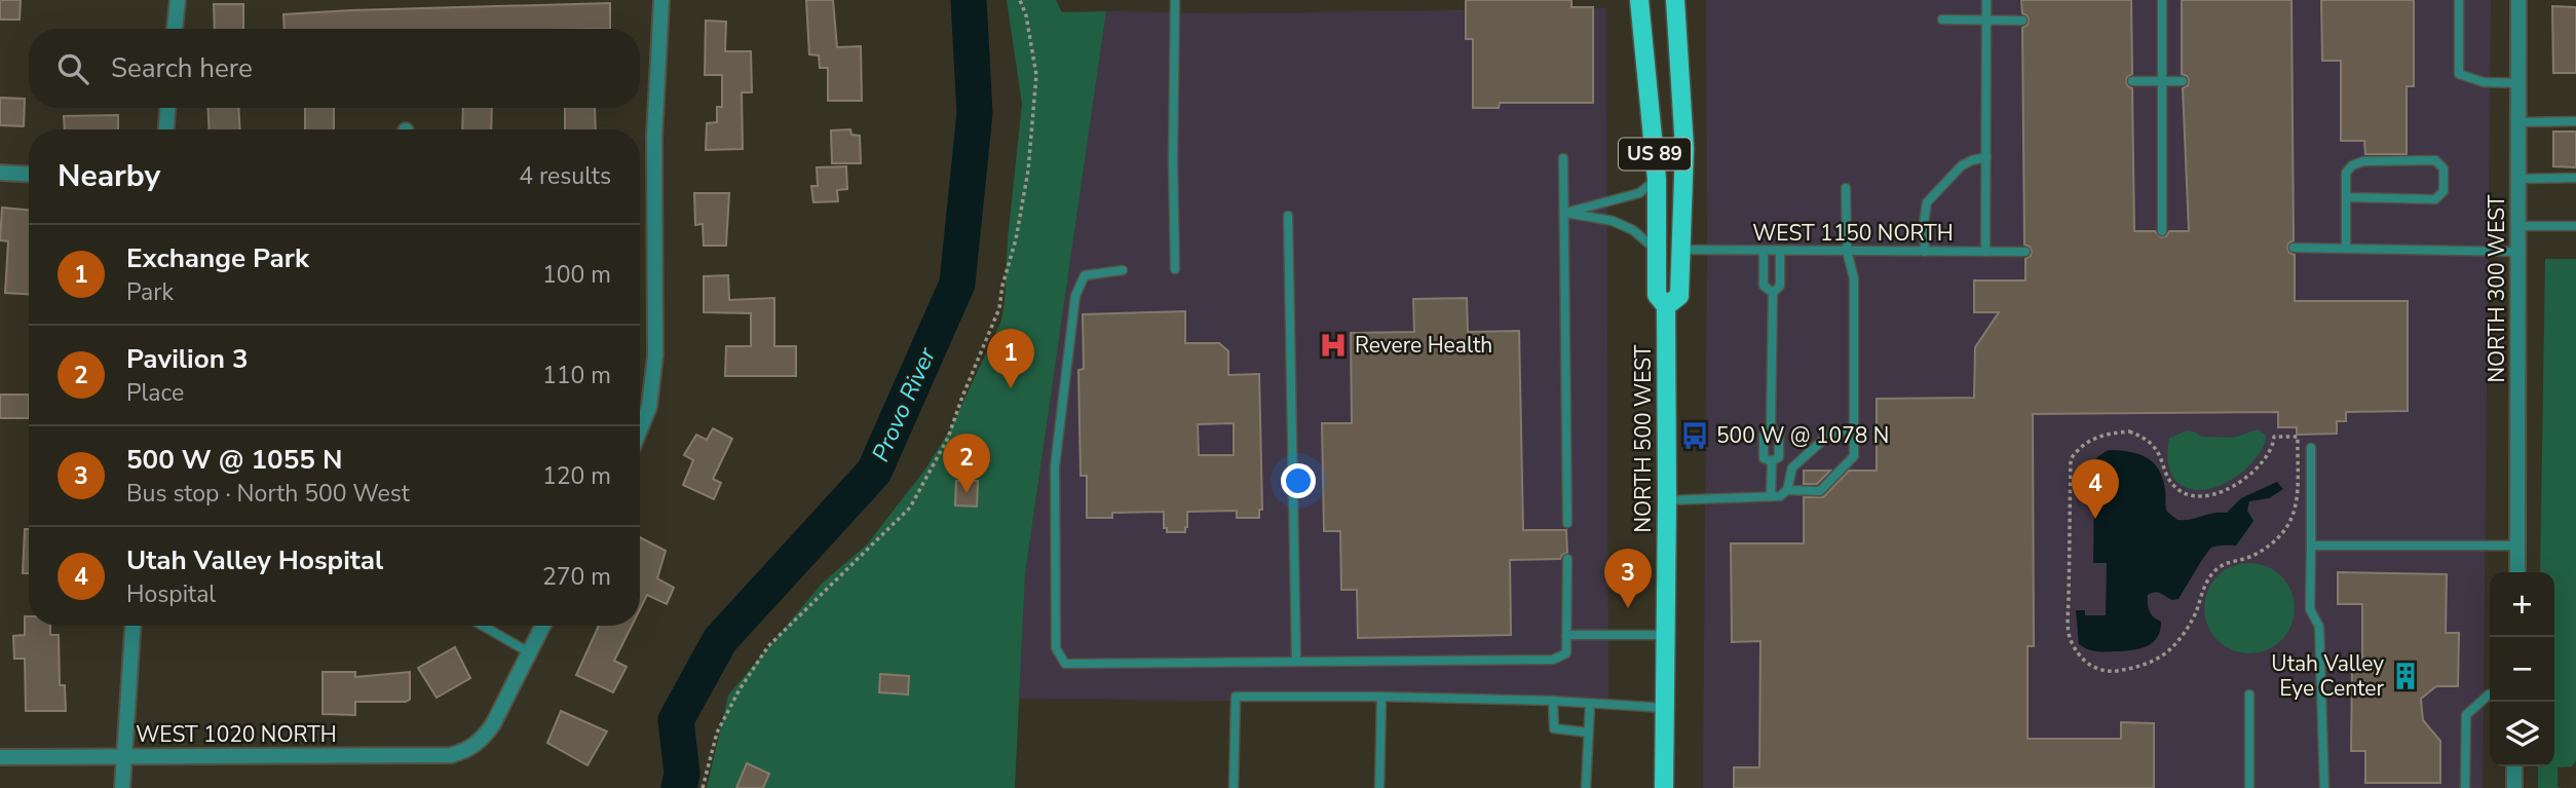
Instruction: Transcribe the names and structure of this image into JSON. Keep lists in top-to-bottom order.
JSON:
{
  "streets": {
    "main road": ["US 89", "NORTH 500 WEST"],
    "street": ["NORTH 300 WEST", "WEST 1020 NORTH"],
    "lane": ["WEST 1150 NORTH"]
  },
  "crossings": [
    ["WEST 1150 NORTH", "NORTH 500 WEST"]
  ],
  "water": ["Provo River"],
  "places": {
    "hospital": ["Revere Health"],
    "bus stop": ["500 W @ 1078 N"],
    "building": ["Utah Valley Eye Center"]
  },
  "page": {
    "search": "Search here",
    "heading": ["Nearby", "4 results"],
    "list": [
      {
        "mark": "1",
        "name": "Exchange Park",
        "note": "Park",
        "value": "100 m"
      },
      {
        "mark": "2",
        "name": "Pavilion 3",
        "note": "Place",
        "value": "110 m"
      },
      {
        "mark": "3",
        "name": "500 W @ 1055 N",
        "note": "Bus stop · North 500 West",
        "value": "120 m"
      },
      {
        "mark": "4",
        "name": "Utah Valley Hospital",
        "note": "Hospital",
        "value": "270 m"
      }
    ],
    "pins": [
      "1",
      "2",
      "4",
      "3"
    ],
    "map_buttons": ["+", "−"]
  }
}
